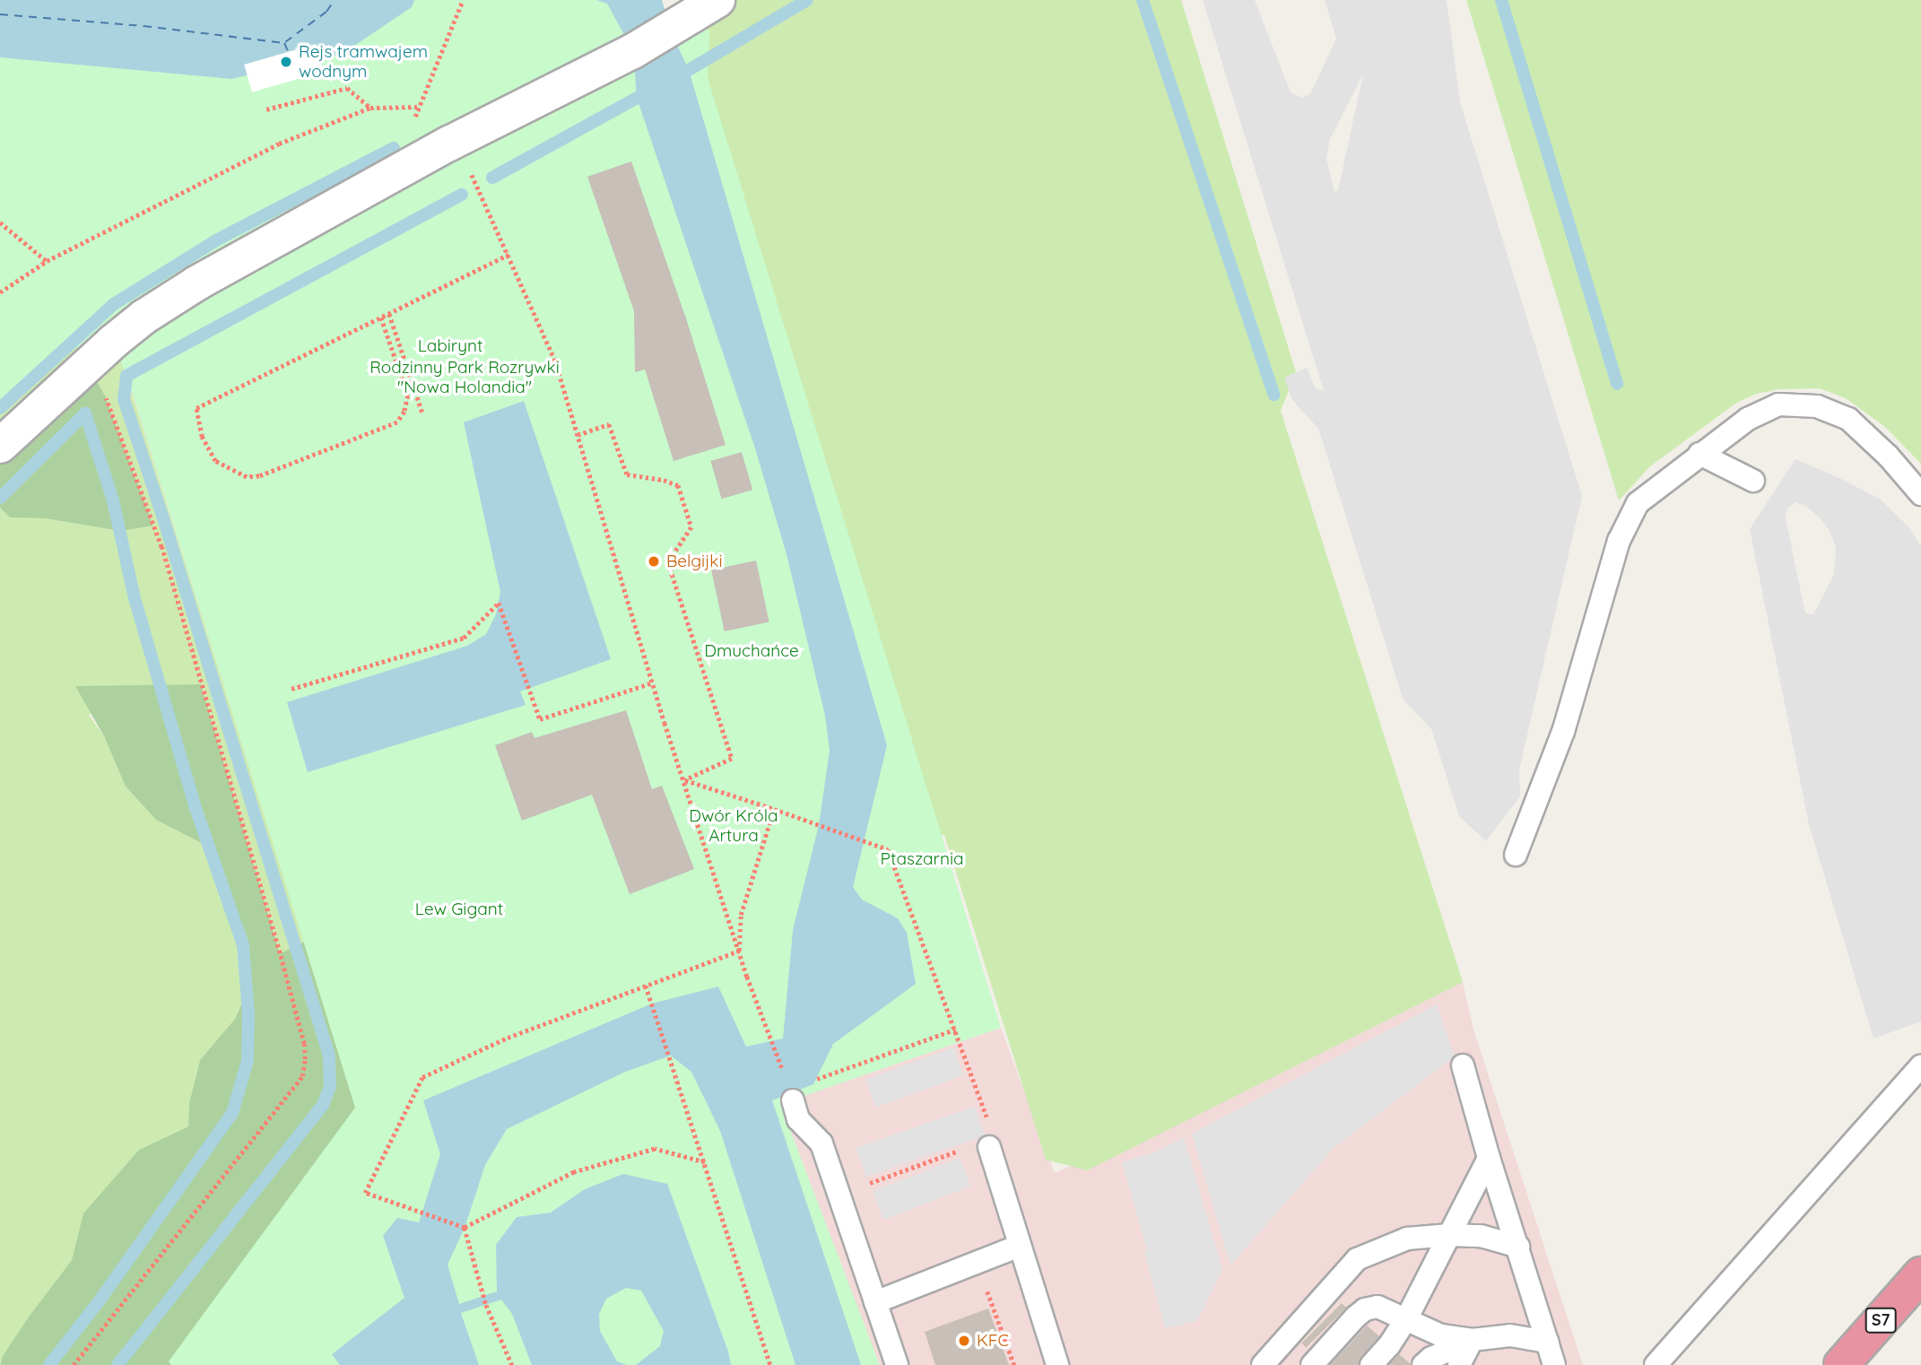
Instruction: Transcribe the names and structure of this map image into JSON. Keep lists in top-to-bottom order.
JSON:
{
  "streets": {
    "highway": ["S7"]
  },
  "parks": [
    "Labirynt",
    "Rodzinny Park Rozrywki \"Nowa Holandia\"",
    "Dmuchańce",
    "Dwór Króla Artura",
    "Ptaszarnia",
    "Lew Gigant"
  ],
  "places": ["Rejs tramwajem wodnym", "Belgijki", "KFC"]
}
